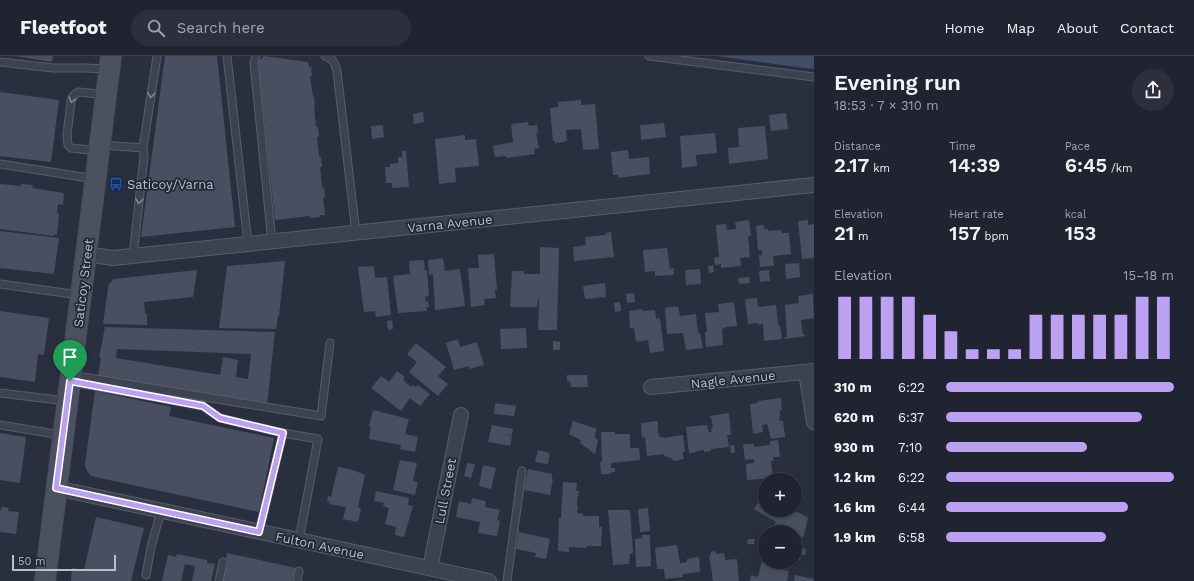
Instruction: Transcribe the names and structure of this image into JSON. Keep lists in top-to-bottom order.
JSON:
{
  "streets": {
    "street": [
      "Varna Avenue",
      "Saticoy Street",
      "Nagle Avenue",
      "Lull Street",
      "Fulton Avenue"
    ]
  },
  "crossings": [
    ["Varna Avenue", "Saticoy Street"],
    ["Saticoy Street", "Fulton Avenue"],
    ["Lull Street", "Fulton Avenue"]
  ],
  "places": {
    "bus stop": ["Saticoy/Varna"]
  },
  "scale_bar": "50 m",
  "page": {
    "header": "Fleetfoot",
    "search": "Search here",
    "nav": [
      "Home",
      "Map",
      "About",
      "Contact"
    ],
    "heading": ["Evening run", "18:53 · 7 × 310 m"],
    "stats": [
      ["Distance", "2.17 km"],
      ["Time", "14:39"],
      ["Pace", "6:45 /km"],
      ["Elevation", "21 m"],
      ["Heart rate", "157 bpm"],
      ["kcal", "153"]
    ],
    "chart": ["Elevation", "15–18 m"],
    "list": [
      {
        "name": "310 m",
        "note": "6:22"
      },
      {
        "name": "620 m",
        "note": "6:37"
      },
      {
        "name": "930 m",
        "note": "7:10"
      },
      {
        "name": "1.2 km",
        "note": "6:22"
      },
      {
        "name": "1.6 km",
        "note": "6:44"
      },
      {
        "name": "1.9 km",
        "note": "6:58"
      }
    ],
    "map_buttons": ["+", "−"],
    "scale": "50 m"
  }
}
